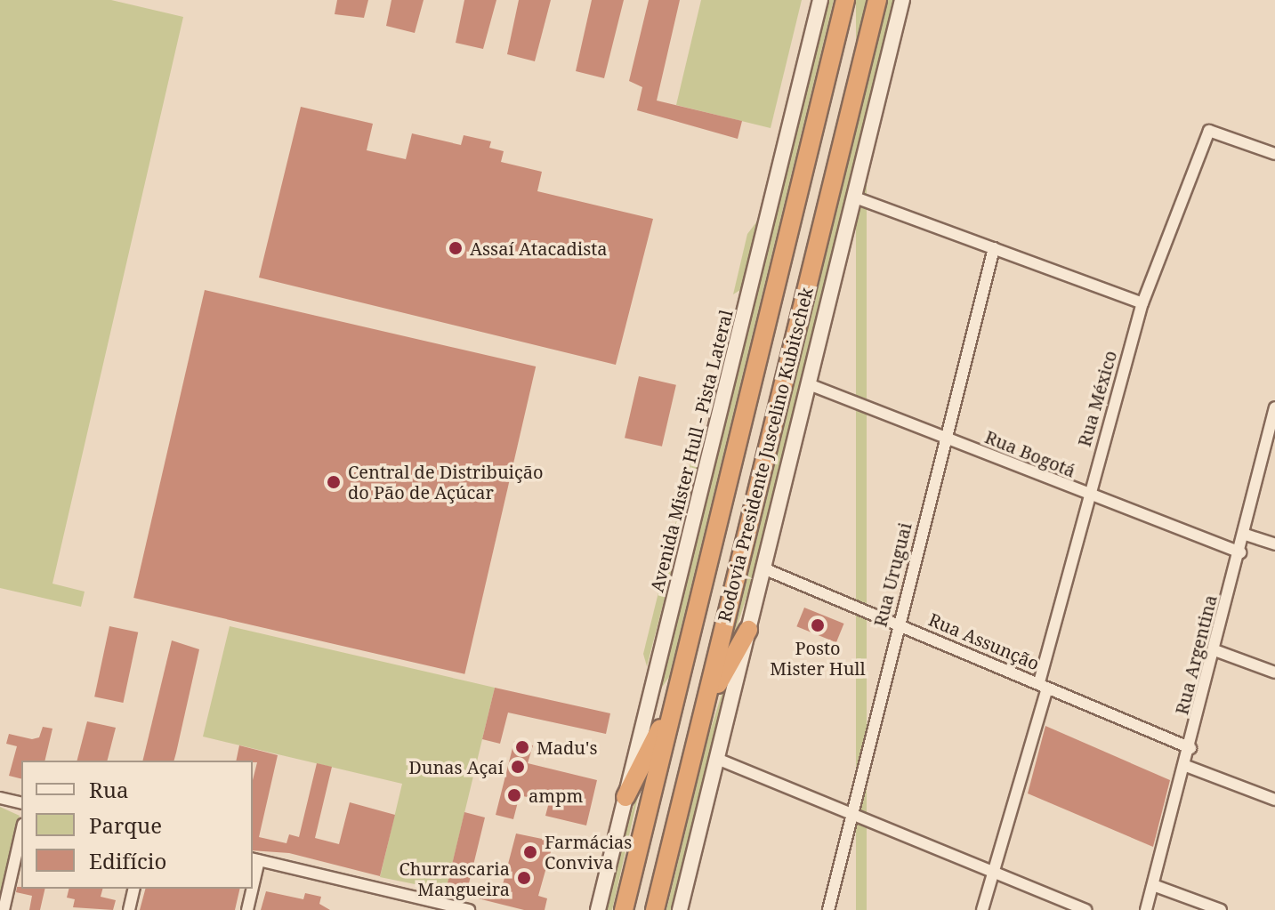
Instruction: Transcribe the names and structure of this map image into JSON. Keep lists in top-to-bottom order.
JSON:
{
  "streets": {
    "highway": ["Rodovia Presidente Juscelino Kubitschek"],
    "main road": ["Avenida Mister Hull - Pista Lateral"],
    "street": [
      "Rua México",
      "Rua Bogotá",
      "Rua Uruguai",
      "Rua Assunção",
      "Rua Argentina"
    ]
  },
  "crossings": [
    ["Rua México", "Rua Bogotá"],
    ["Rua México", "Rua Assunção"],
    ["Rua Bogotá", "Rua Uruguai"],
    ["Rua Bogotá", "Rua Argentina"],
    ["Rua Uruguai", "Rua Assunção"],
    ["Rua Assunção", "Rua Argentina"]
  ],
  "places": [
    "Assaí Atacadista",
    "Central de Distribuição do Pão de Açúcar",
    "Posto Mister Hull",
    "Madu's",
    "Dunas Açaí",
    "ampm",
    "Farmácias Conviva",
    "Churrascaria Mangueira"
  ],
  "legend": ["Rua", "Parque", "Edifício"]
}
